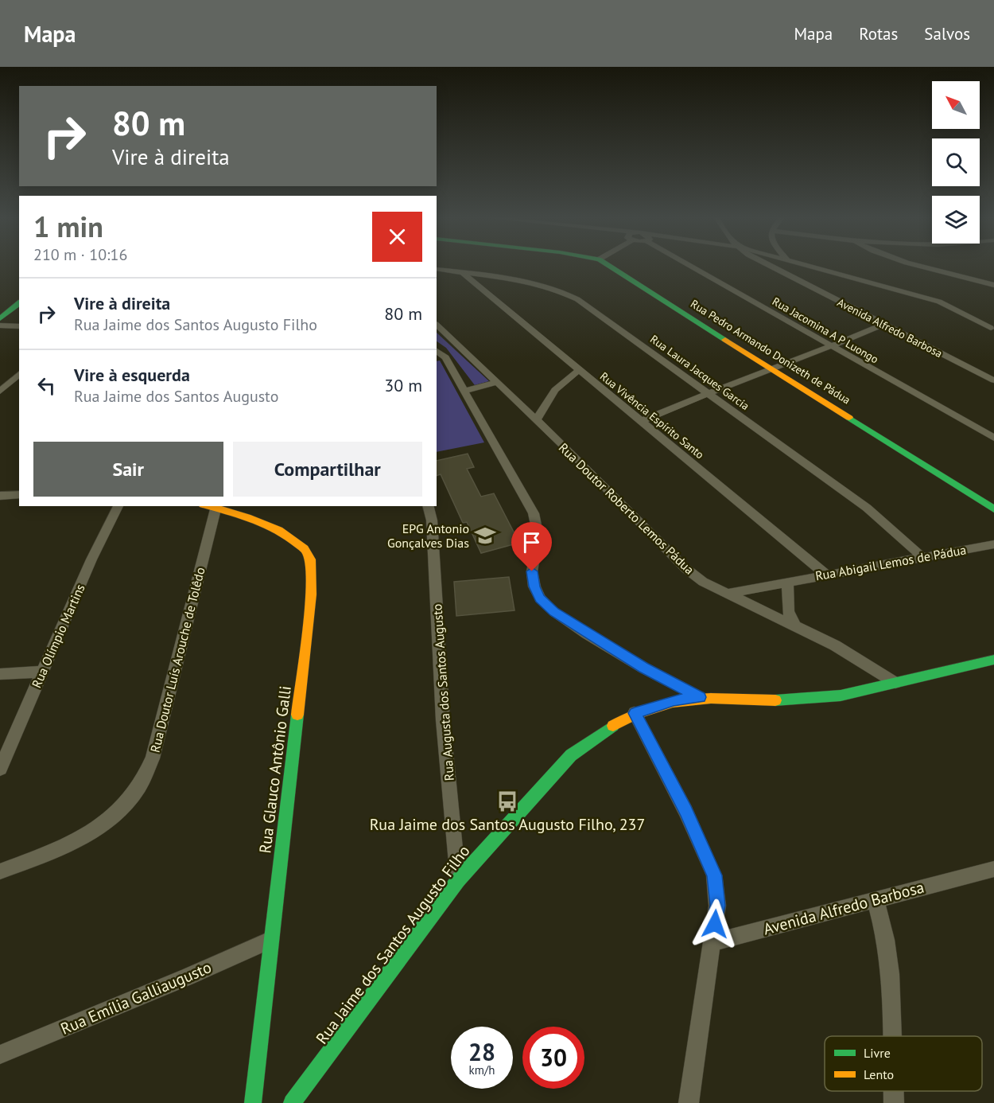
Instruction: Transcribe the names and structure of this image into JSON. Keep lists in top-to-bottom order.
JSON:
{
  "streets": {
    "street": [
      "Avenida Alfredo Barbosa",
      "Rua Jacomina A P Luongo",
      "Rua Pedro Armando Donizeth de Pádua",
      "Rua Laura Jacques Garcia",
      "Rua Vivência Espírito Santo",
      "Rua Doutor Roberto Lemos Pádua",
      "Rua Abigail Lemos de Pádua",
      "Rua Olímpio Martins",
      "Rua Doutor Luís Arouche de Tolêdo",
      "Rua Augusta dos Santos Augusto",
      "Rua Glauco Antônio Galli",
      "Rua Jaime dos Santos Augusto Filho",
      "Rua Emília Galliaugusto"
    ]
  },
  "crossings": [
    ["Rua Laura Jacques Garcia", "Rua Vivência Espírito Santo"],
    ["Rua Laura Jacques Garcia", "Rua Abigail Lemos de Pádua"],
    ["Rua Vivência Espírito Santo", "Rua Abigail Lemos de Pádua"],
    ["Rua Doutor Roberto Lemos Pádua", "Rua Abigail Lemos de Pádua"],
    ["Rua Doutor Roberto Lemos Pádua", "Rua Jaime dos Santos Augusto Filho"],
    ["Rua Doutor Luís Arouche de Tolêdo", "Rua Glauco Antônio Galli"],
    ["Rua Augusta dos Santos Augusto", "Rua Jaime dos Santos Augusto Filho"],
    ["Rua Glauco Antônio Galli", "Rua Emília Galliaugusto"]
  ],
  "places": {
    "school or university": ["EPG Antonio Gonçalves Dias"],
    "bus stop": ["Rua Jaime dos Santos Augusto Filho, 237"]
  },
  "legend": ["Livre", "Lento"],
  "north": "top left",
  "page": {
    "header": "Mapa",
    "nav": ["Mapa", "Rotas", "Salvos"],
    "turn": ["80 m", "Vire à direita"],
    "heading": ["1 min", "210 m · 10:16"],
    "list": [
      {
        "name": "Vire à direita",
        "note": "Rua Jaime dos Santos Augusto Filho",
        "value": "80 m"
      },
      {
        "name": "Vire à esquerda",
        "note": "Rua Jaime dos Santos Augusto",
        "value": "30 m"
      }
    ],
    "buttons": ["Sair", "Compartilhar"],
    "speed": "28 km/h",
    "limit": "30"
  }
}
